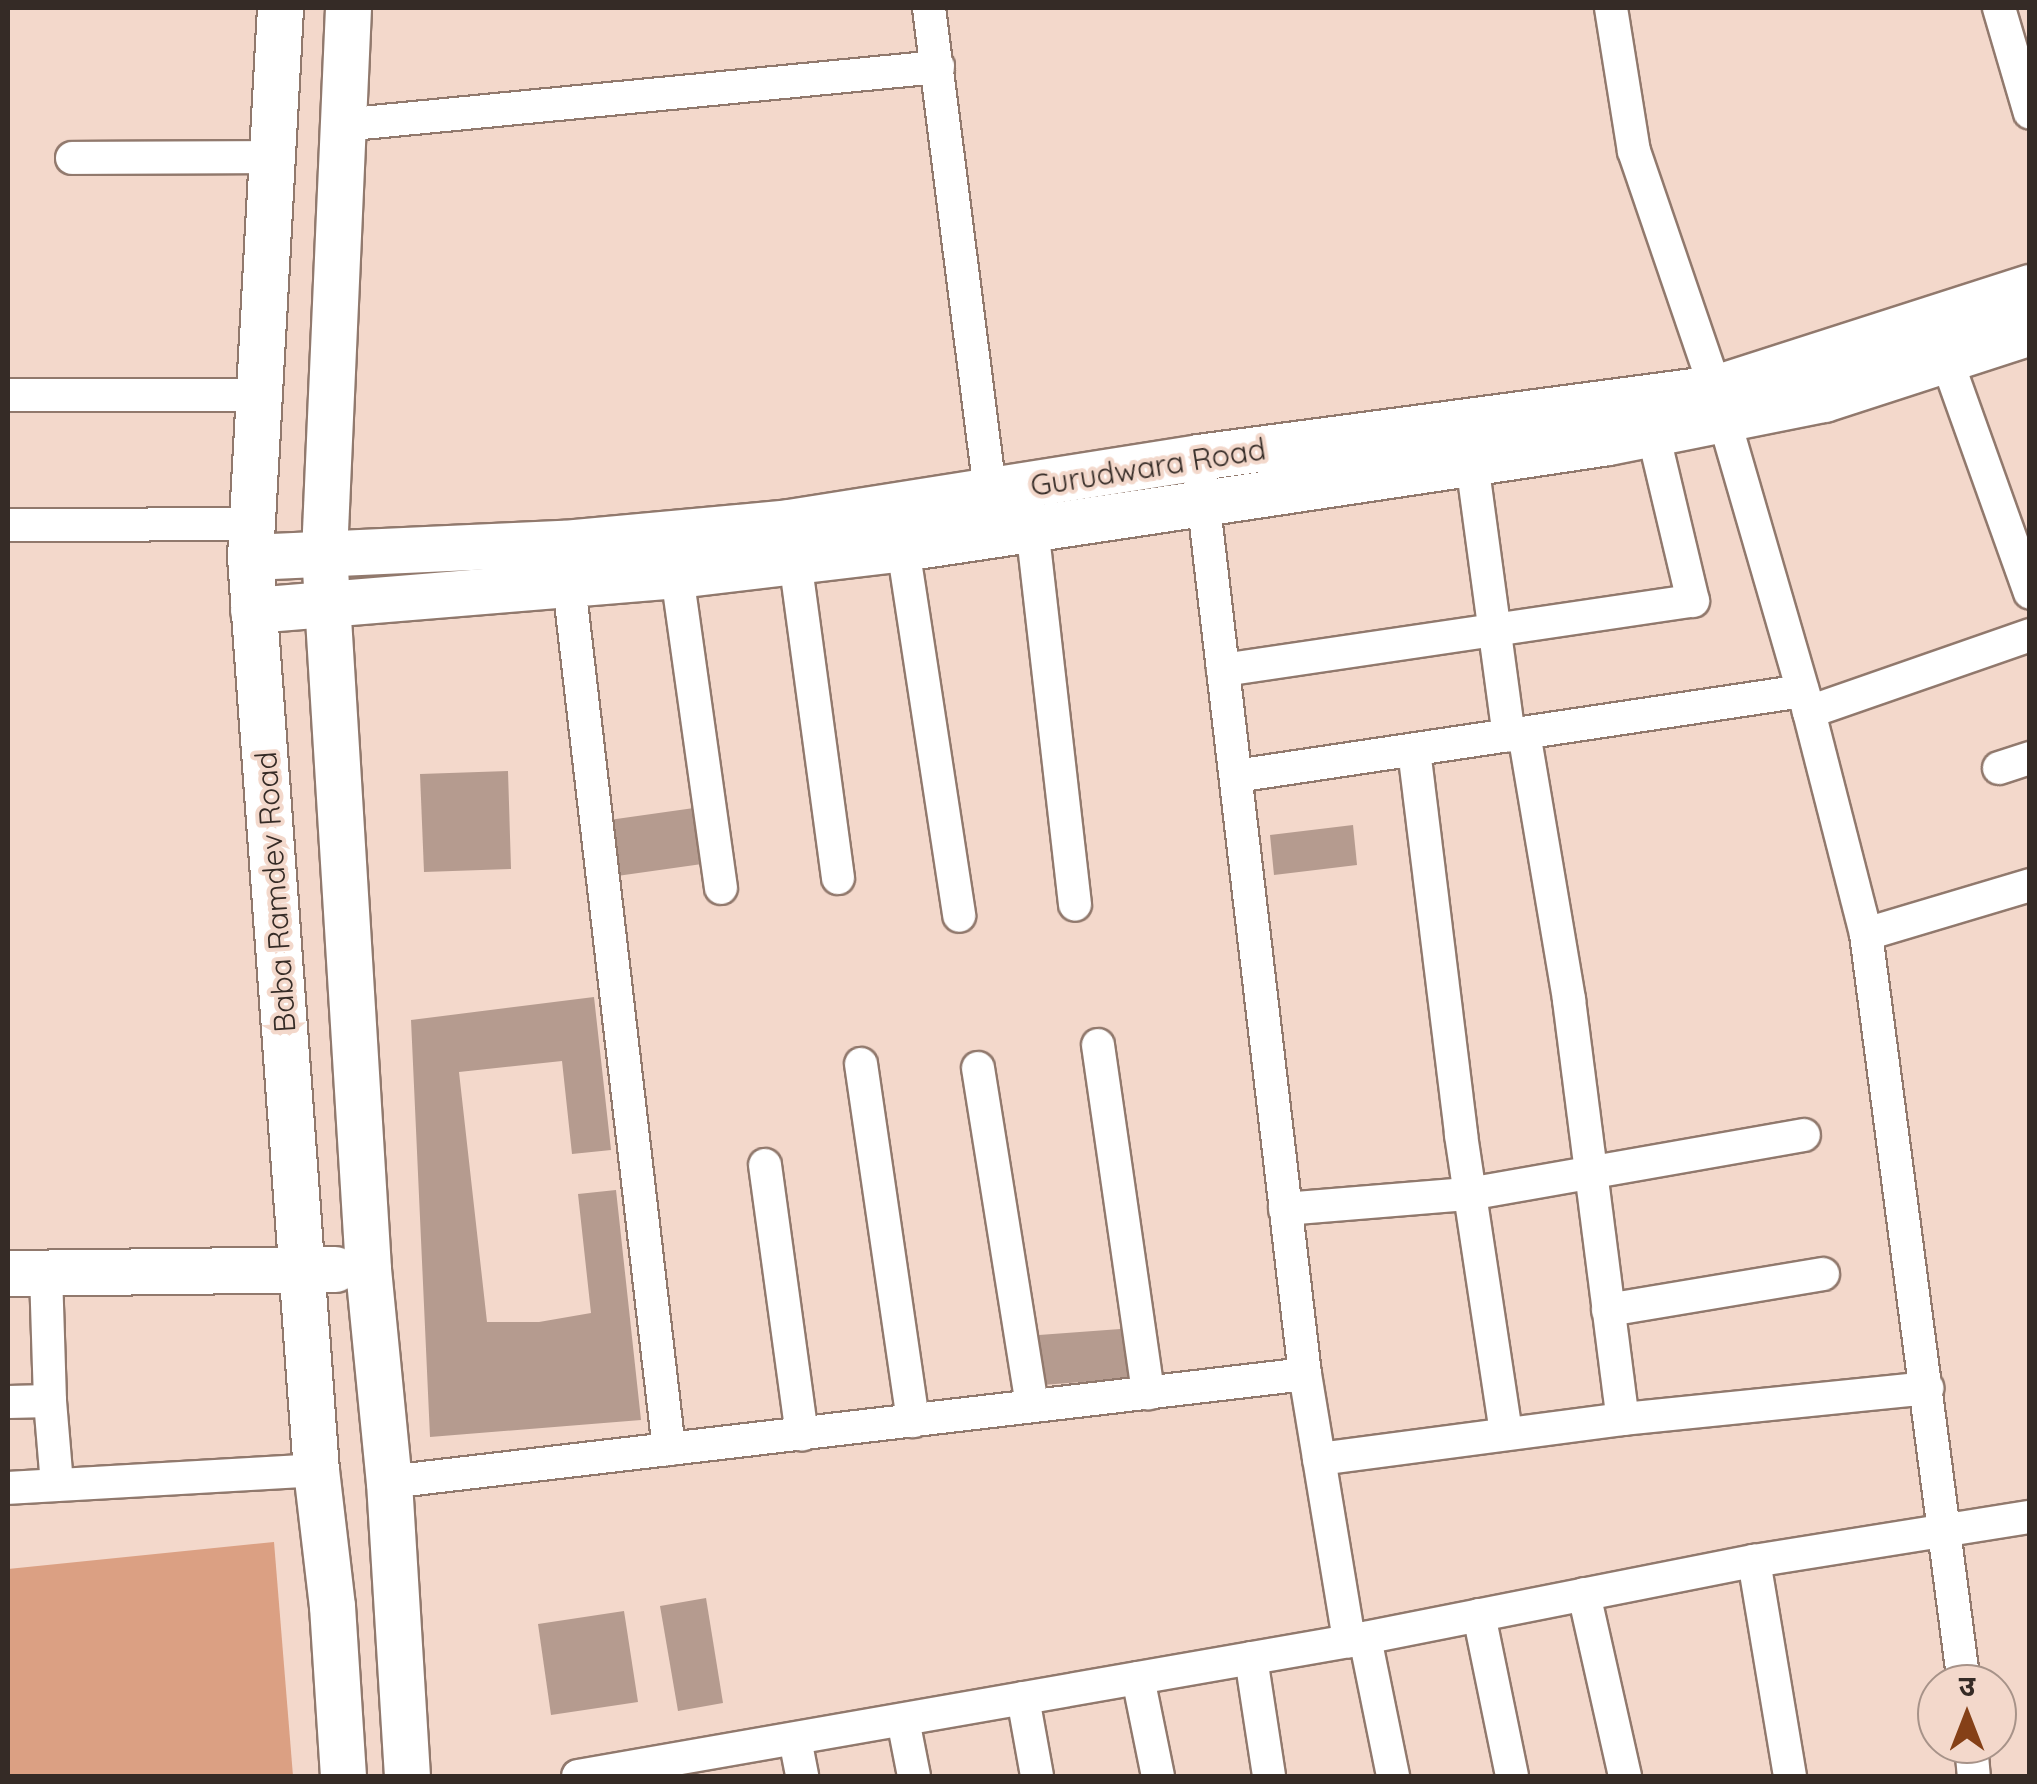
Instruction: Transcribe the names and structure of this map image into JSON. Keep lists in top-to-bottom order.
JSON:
{
  "streets": {
    "street": ["Gurudwara Road", "Baba Ramdev Road"]
  },
  "crossings": [
    ["Gurudwara Road", "Baba Ramdev Road"]
  ],
  "north": "top"
}
